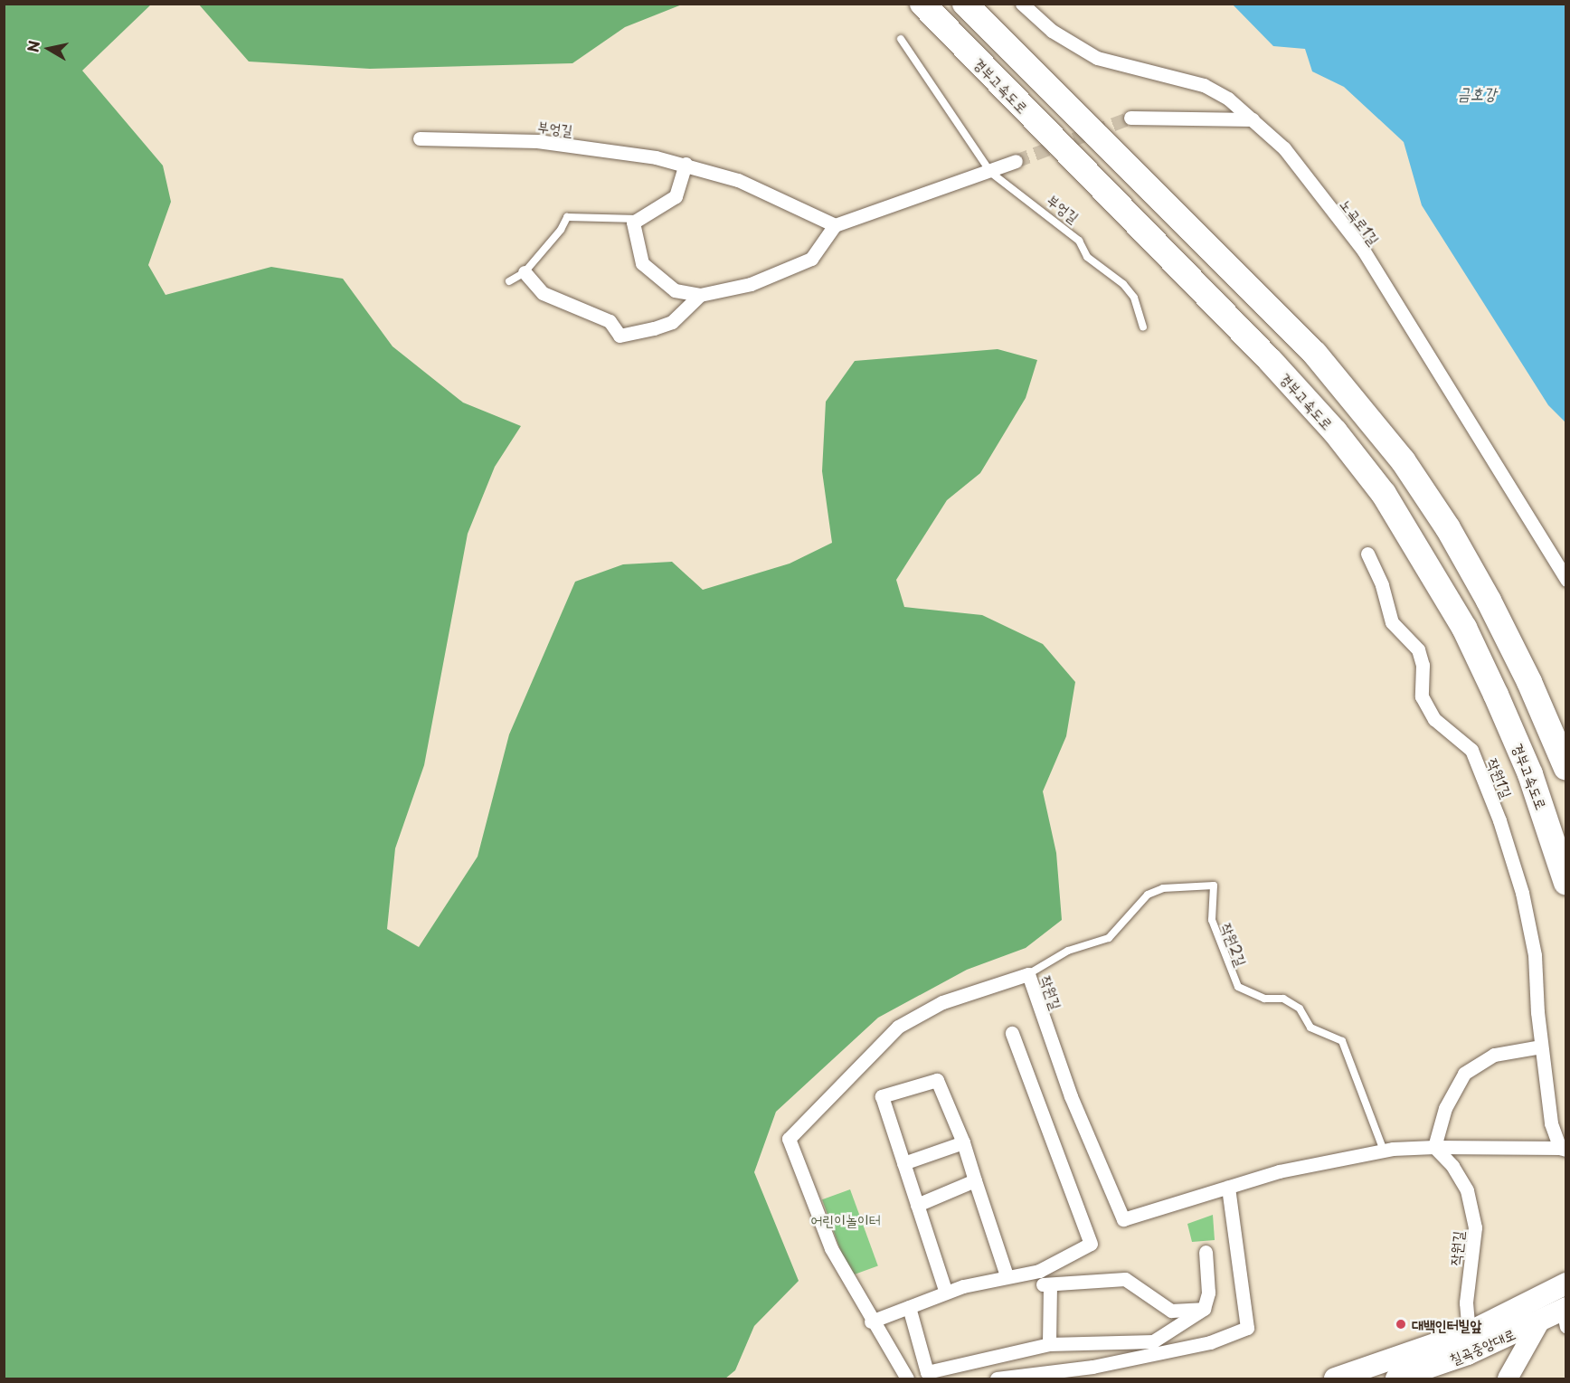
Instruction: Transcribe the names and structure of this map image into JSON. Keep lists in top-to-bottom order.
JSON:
{
  "streets": {
    "highway": ["경부고속도로"],
    "main road": ["칠곡중앙대로"],
    "street": [
      "부엉길",
      "노곡로1길",
      "작원1길",
      "작원길"
    ],
    "lane": ["작원2길"]
  },
  "crossings": [
    ["작원2길", "작원길"],
    ["작원길", "칠곡중앙대로"]
  ],
  "water": ["금호강"],
  "parks": ["어린이놀이터"],
  "places": ["대백인터빌앞"],
  "north": "left"
}
